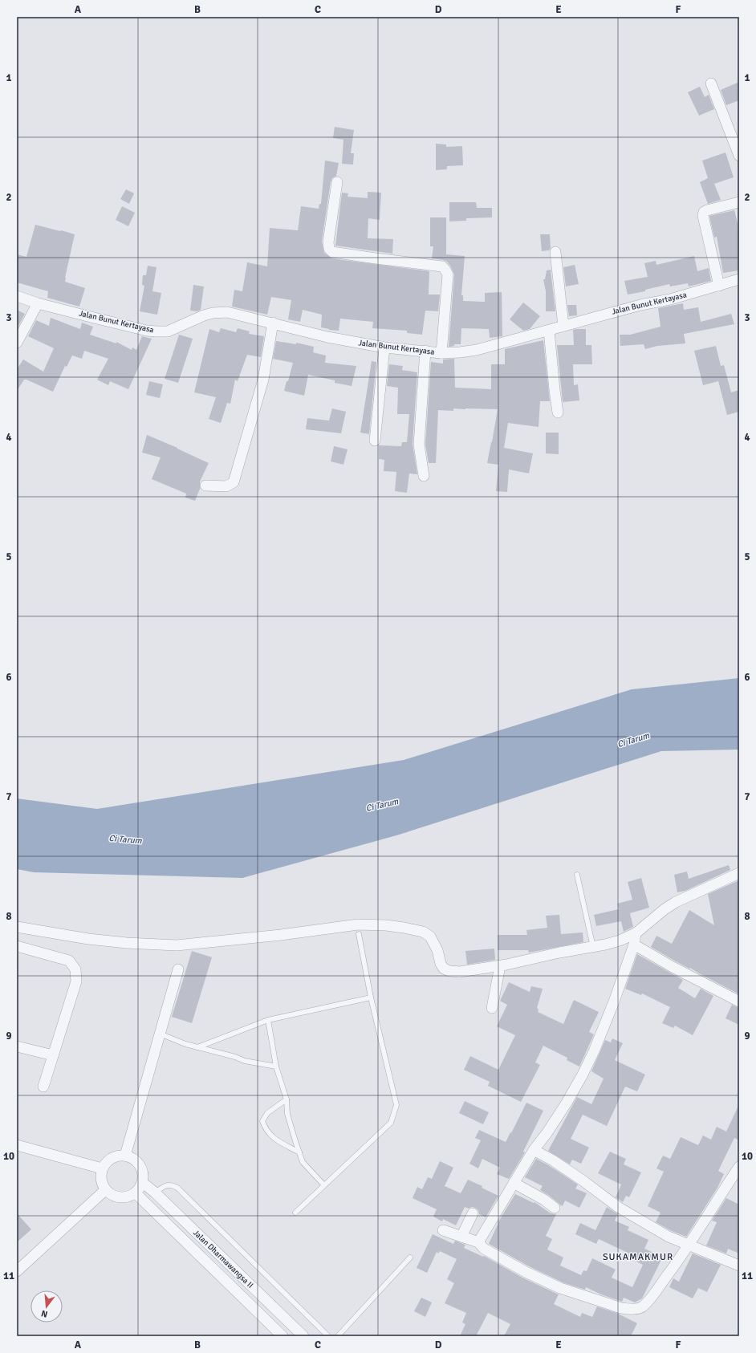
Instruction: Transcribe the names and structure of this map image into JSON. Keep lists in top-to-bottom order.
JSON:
{
  "streets": {
    "street": ["Jalan Bunut Kertayasa", "Jalan Dharmawangsa II"]
  },
  "districts": ["SUKAMAKMUR"],
  "water": ["Ci Tarum"],
  "north": "bottom",
  "grid": {
    "columns": [
      "A",
      "B",
      "C",
      "D",
      "E",
      "F"
    ],
    "rows": [
      "1",
      "2",
      "3",
      "4",
      "5",
      "6",
      "7",
      "8",
      "9",
      "10",
      "11"
    ]
  }
}
